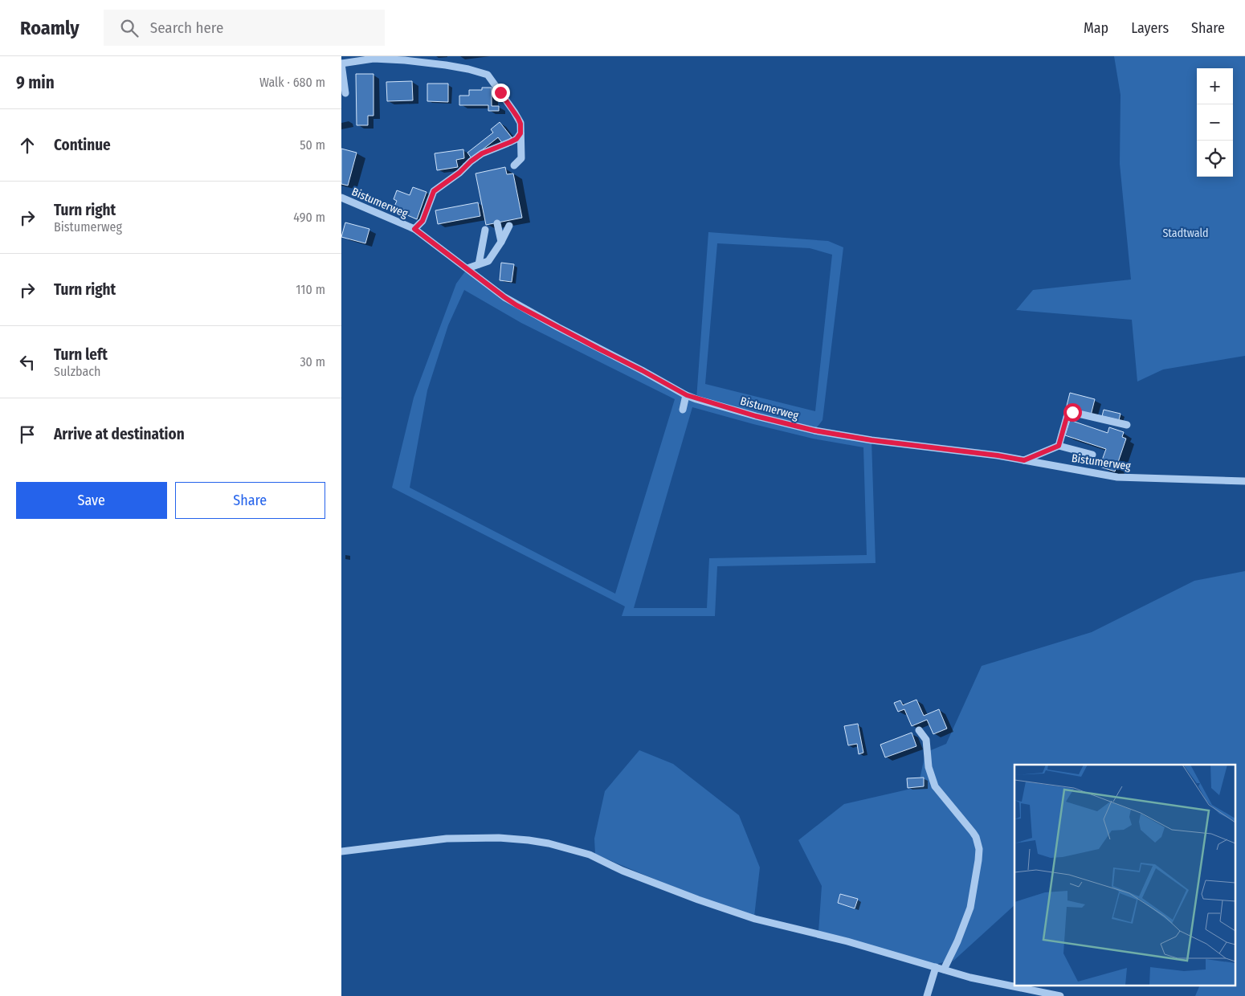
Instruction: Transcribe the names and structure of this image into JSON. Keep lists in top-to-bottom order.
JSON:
{
  "streets": {
    "street": ["Bistumerweg"]
  },
  "parks": ["Stadtwald"],
  "page": {
    "header": "Roamly",
    "search": "Search here",
    "nav": ["Map", "Layers", "Share"],
    "heading": ["9 min", "Walk · 680 m"],
    "map_buttons": ["+", "−"],
    "list": [
      ["Continue", "50 m"],
      ["Turn right", "Bistumerweg", "490 m"],
      ["Turn right", "110 m"],
      ["Turn left", "Sulzbach", "30 m"],
      "Arrive at destination"
    ],
    "buttons": ["Save", "Share"]
  }
}
